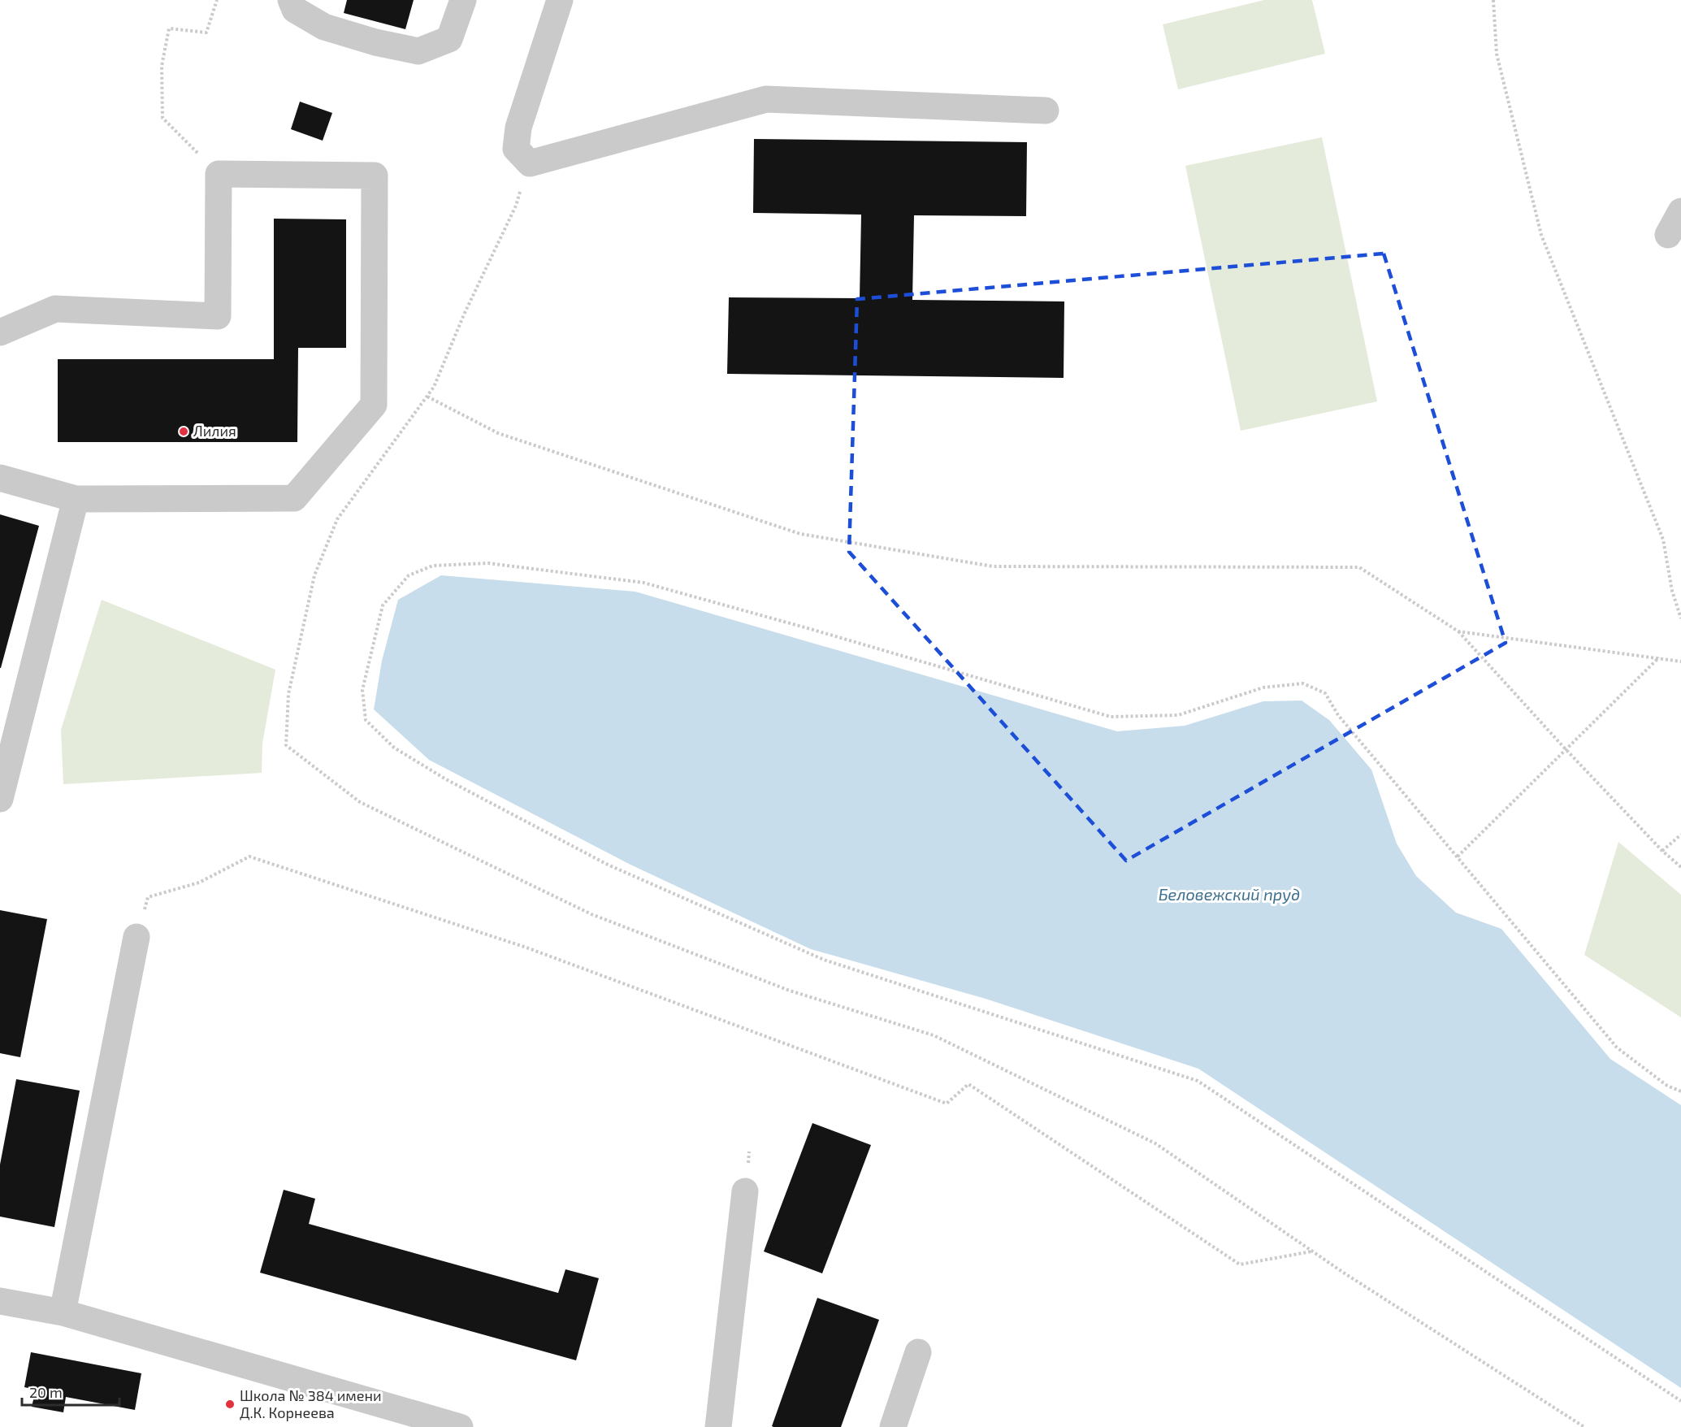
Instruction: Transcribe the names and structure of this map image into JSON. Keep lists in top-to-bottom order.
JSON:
{
  "water": ["Беловежский пруд"],
  "places": ["Лилия", "Школа № 384 имени Д.К. Корнеева"],
  "scale_bar": "20 m"
}
